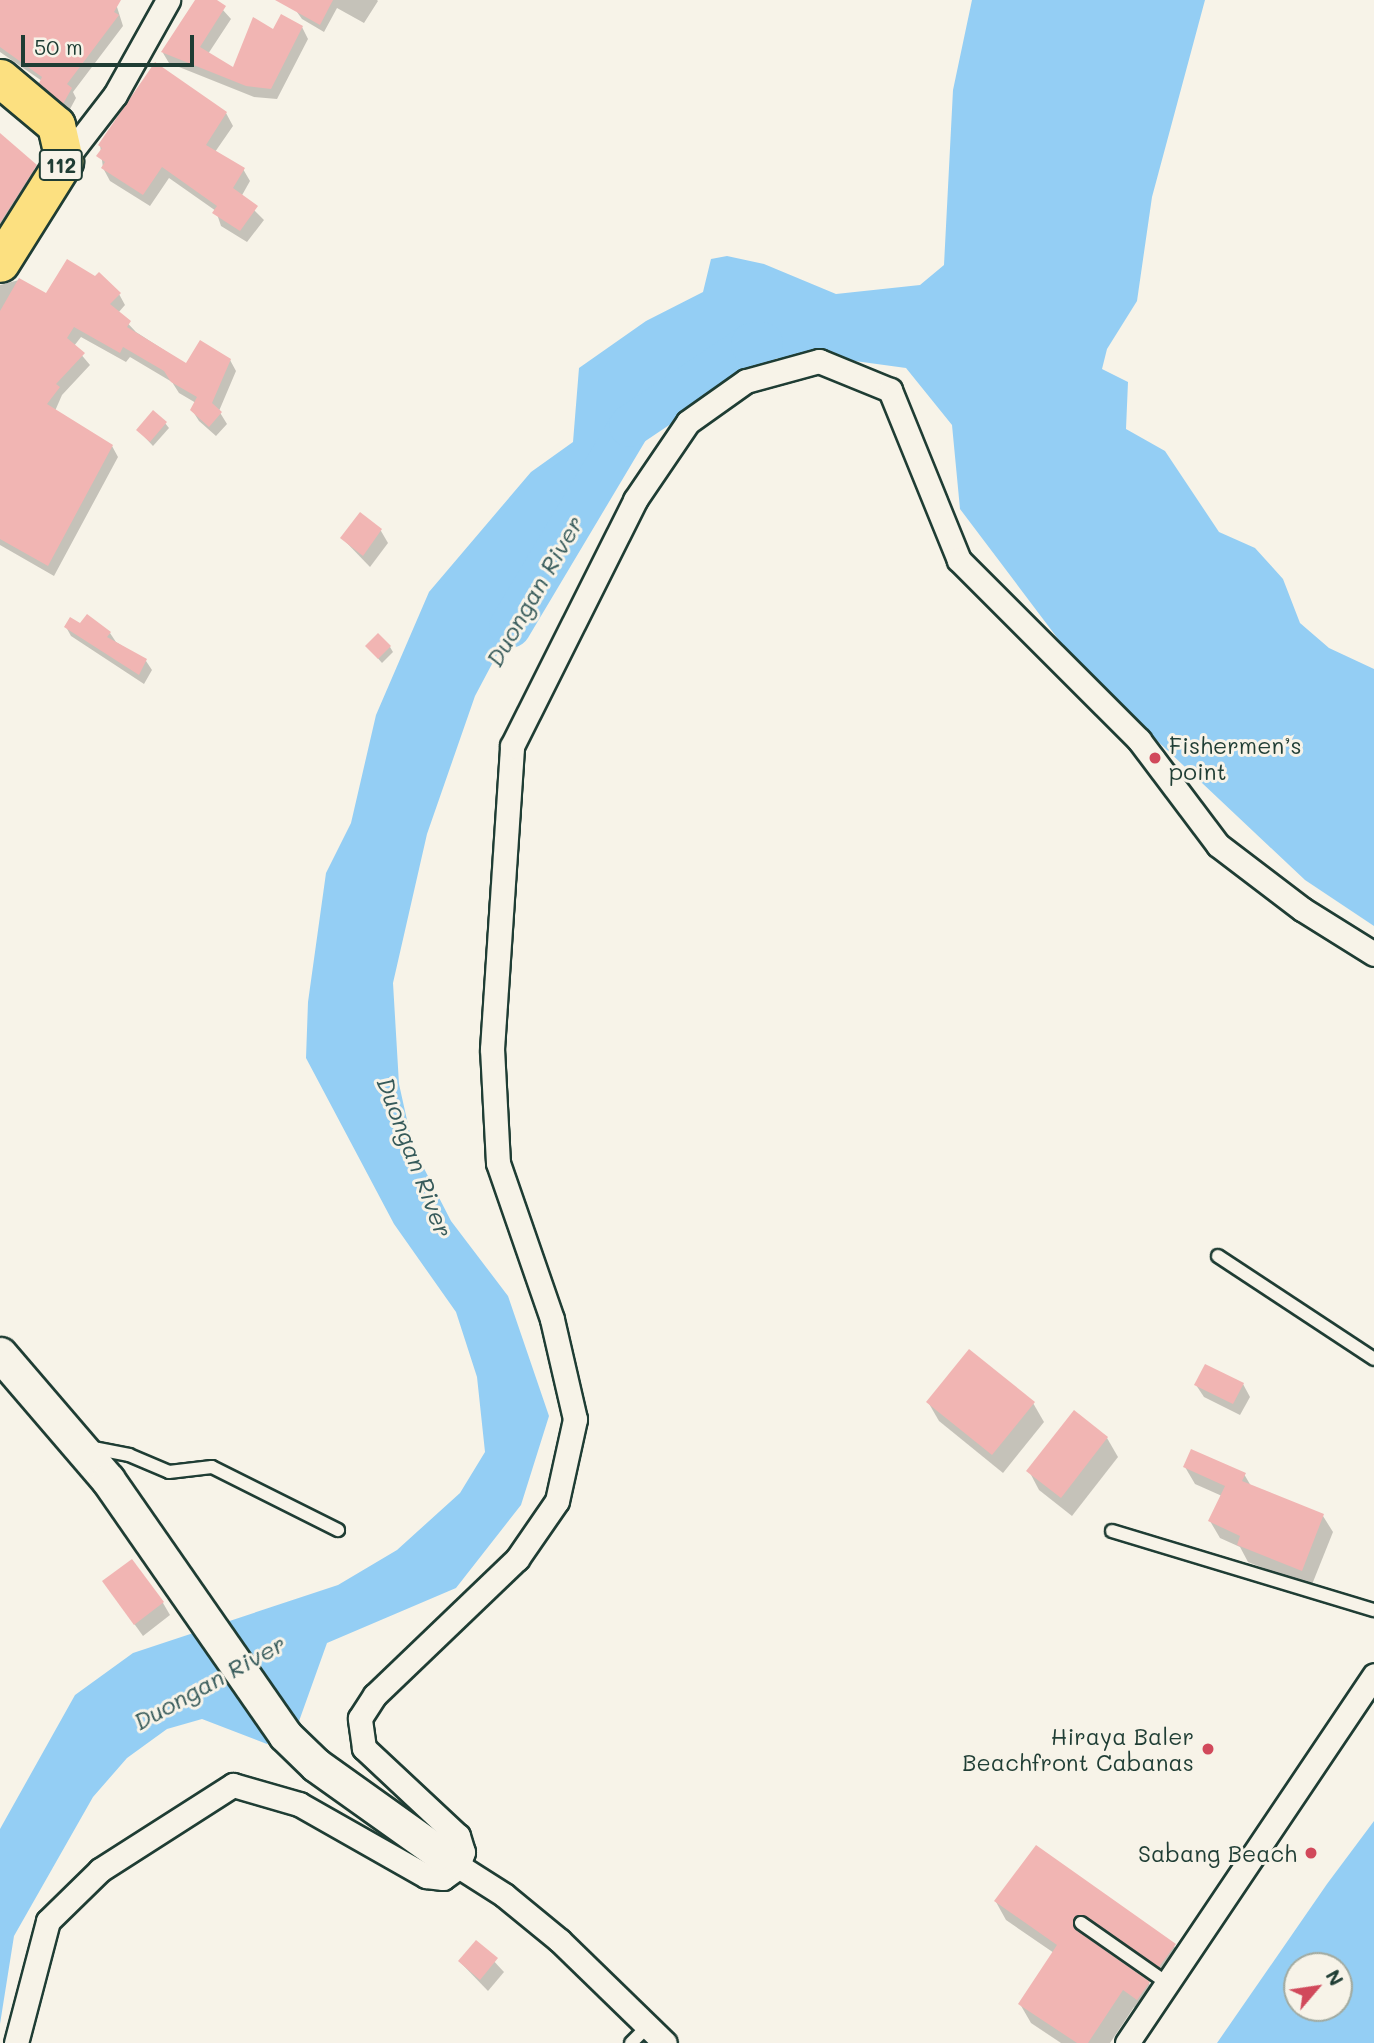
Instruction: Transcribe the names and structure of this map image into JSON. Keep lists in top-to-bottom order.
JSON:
{
  "streets": {
    "main road": ["112"]
  },
  "water": ["Duongan River"],
  "places": ["Fishermen’s point", "Hiraya Baler Beachfront Cabanas", "Sabang Beach"],
  "scale_bar": "50 m",
  "north": "top right"
}
